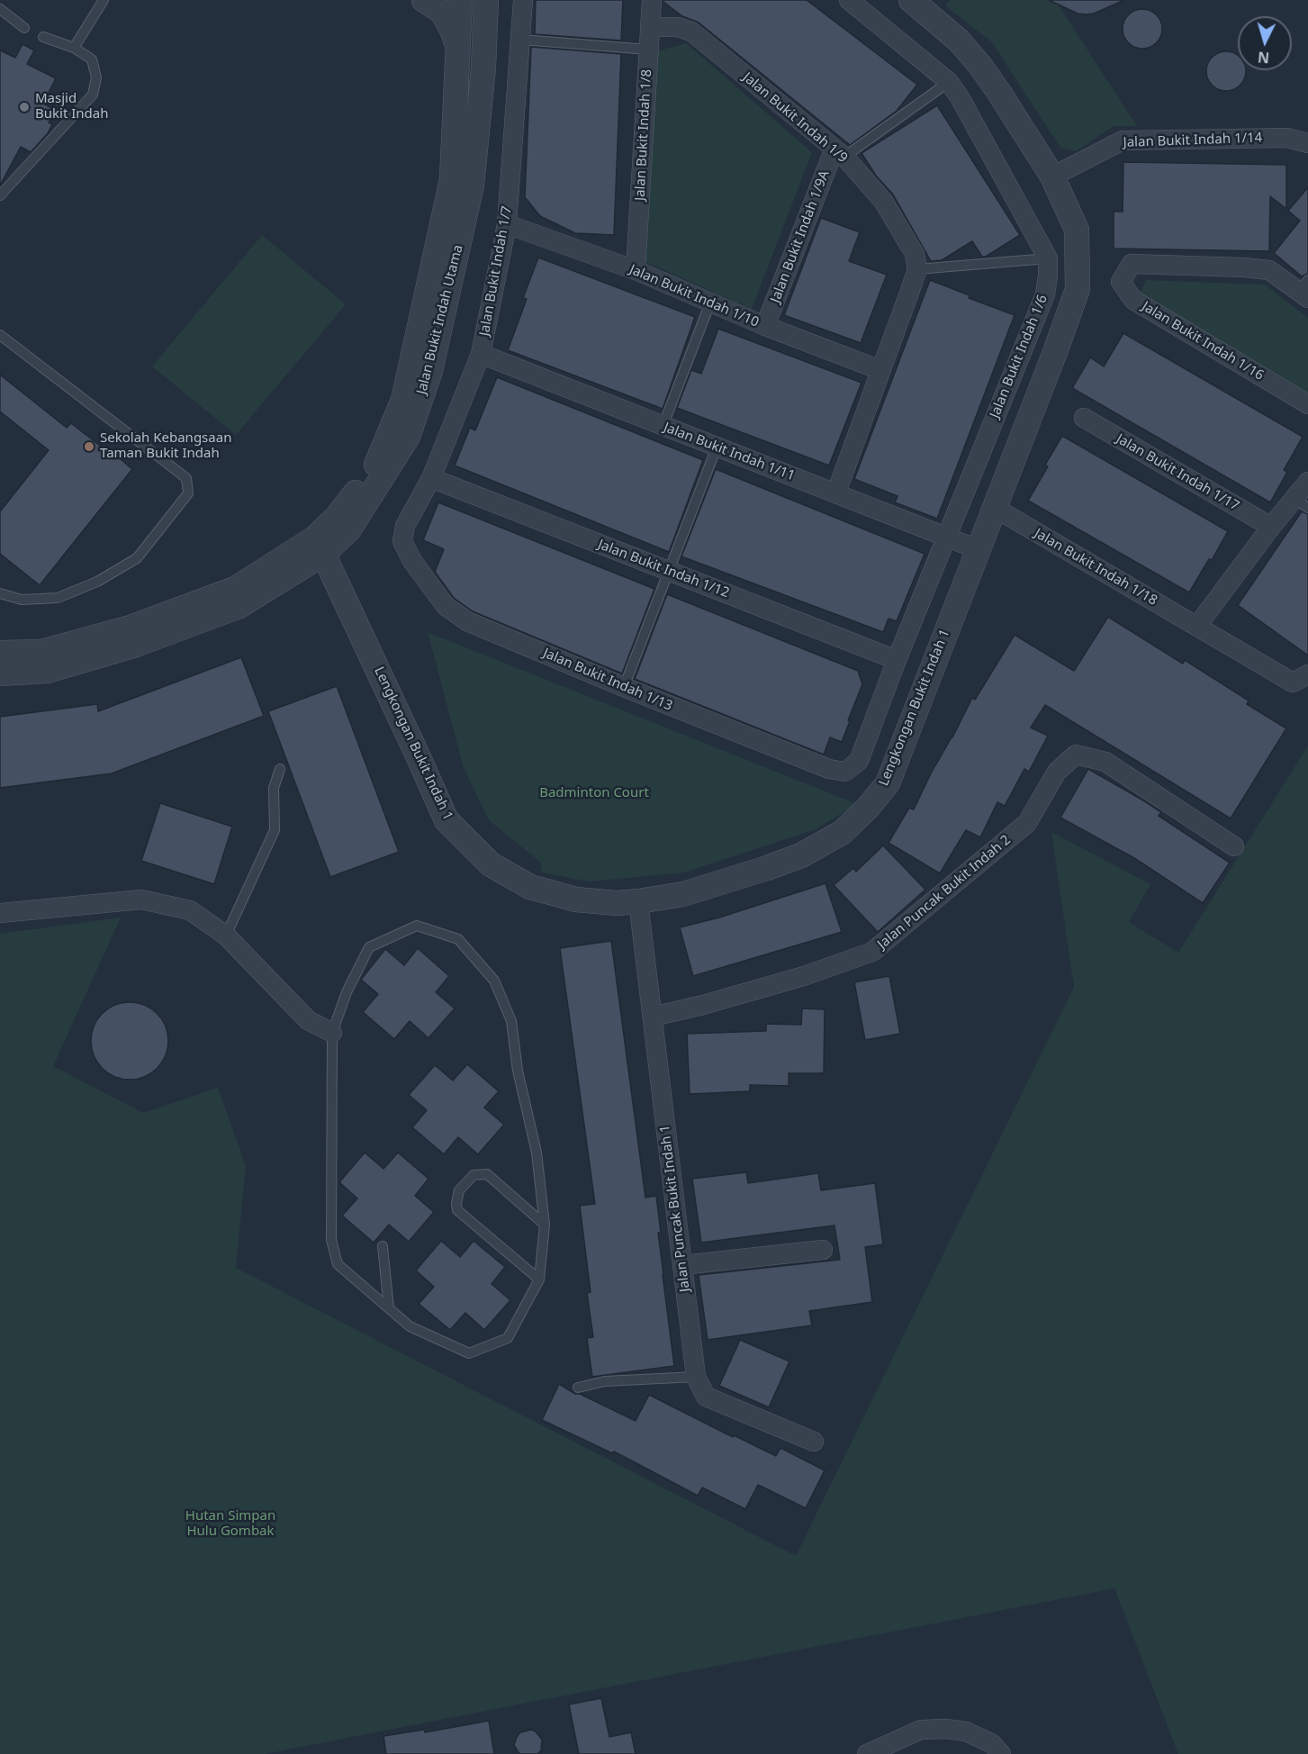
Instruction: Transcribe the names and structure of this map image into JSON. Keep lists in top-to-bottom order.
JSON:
{
  "streets": {
    "street": [
      "Jalan Bukit Indah 1/9",
      "Jalan Bukit Indah 1/8",
      "Jalan Bukit Indah 1/14",
      "Jalan Bukit Indah 1/9A",
      "Jalan Bukit Indah 1/7",
      "Jalan Bukit Indah 1/10",
      "Jalan Bukit Indah Utama",
      "Jalan Bukit Indah 1/16",
      "Jalan Bukit Indah 1/6",
      "Jalan Bukit Indah 1/11",
      "Jalan Bukit Indah 1/17",
      "Jalan Bukit Indah 1/18",
      "Jalan Bukit Indah 1/12",
      "Jalan Bukit Indah 1/13",
      "Lengkongan Bukit Indah 1",
      "Jalan Puncak Bukit Indah 2",
      "Jalan Puncak Bukit Indah 1"
    ]
  },
  "crossings": [
    ["Jalan Bukit Indah 1/9", "Jalan Bukit Indah 1/8"],
    ["Jalan Bukit Indah 1/9", "Jalan Bukit Indah 1/9A"],
    ["Jalan Bukit Indah 1/8", "Jalan Bukit Indah 1/10"],
    ["Jalan Bukit Indah 1/14", "Lengkongan Bukit Indah 1"],
    ["Jalan Bukit Indah 1/9A", "Jalan Bukit Indah 1/10"],
    ["Jalan Bukit Indah 1/7", "Jalan Bukit Indah 1/10"],
    ["Jalan Bukit Indah 1/7", "Jalan Bukit Indah 1/11"],
    ["Jalan Bukit Indah 1/7", "Jalan Bukit Indah 1/12"],
    ["Jalan Bukit Indah 1/7", "Jalan Bukit Indah 1/13"],
    ["Jalan Bukit Indah Utama", "Lengkongan Bukit Indah 1"],
    ["Jalan Bukit Indah 1/6", "Jalan Bukit Indah 1/11"],
    ["Jalan Bukit Indah 1/6", "Jalan Bukit Indah 1/12"],
    ["Jalan Bukit Indah 1/6", "Jalan Bukit Indah 1/13"],
    ["Jalan Bukit Indah 1/11", "Lengkongan Bukit Indah 1"],
    ["Jalan Bukit Indah 1/18", "Lengkongan Bukit Indah 1"],
    ["Lengkongan Bukit Indah 1", "Jalan Puncak Bukit Indah 1"],
    ["Jalan Puncak Bukit Indah 2", "Jalan Puncak Bukit Indah 1"]
  ],
  "parks": ["Badminton Court", "Hutan Simpan Hulu Gombak"],
  "places": ["Masjid Bukit Indah", "Sekolah Kebangsaan Taman Bukit Indah"],
  "north": "bottom"
}
